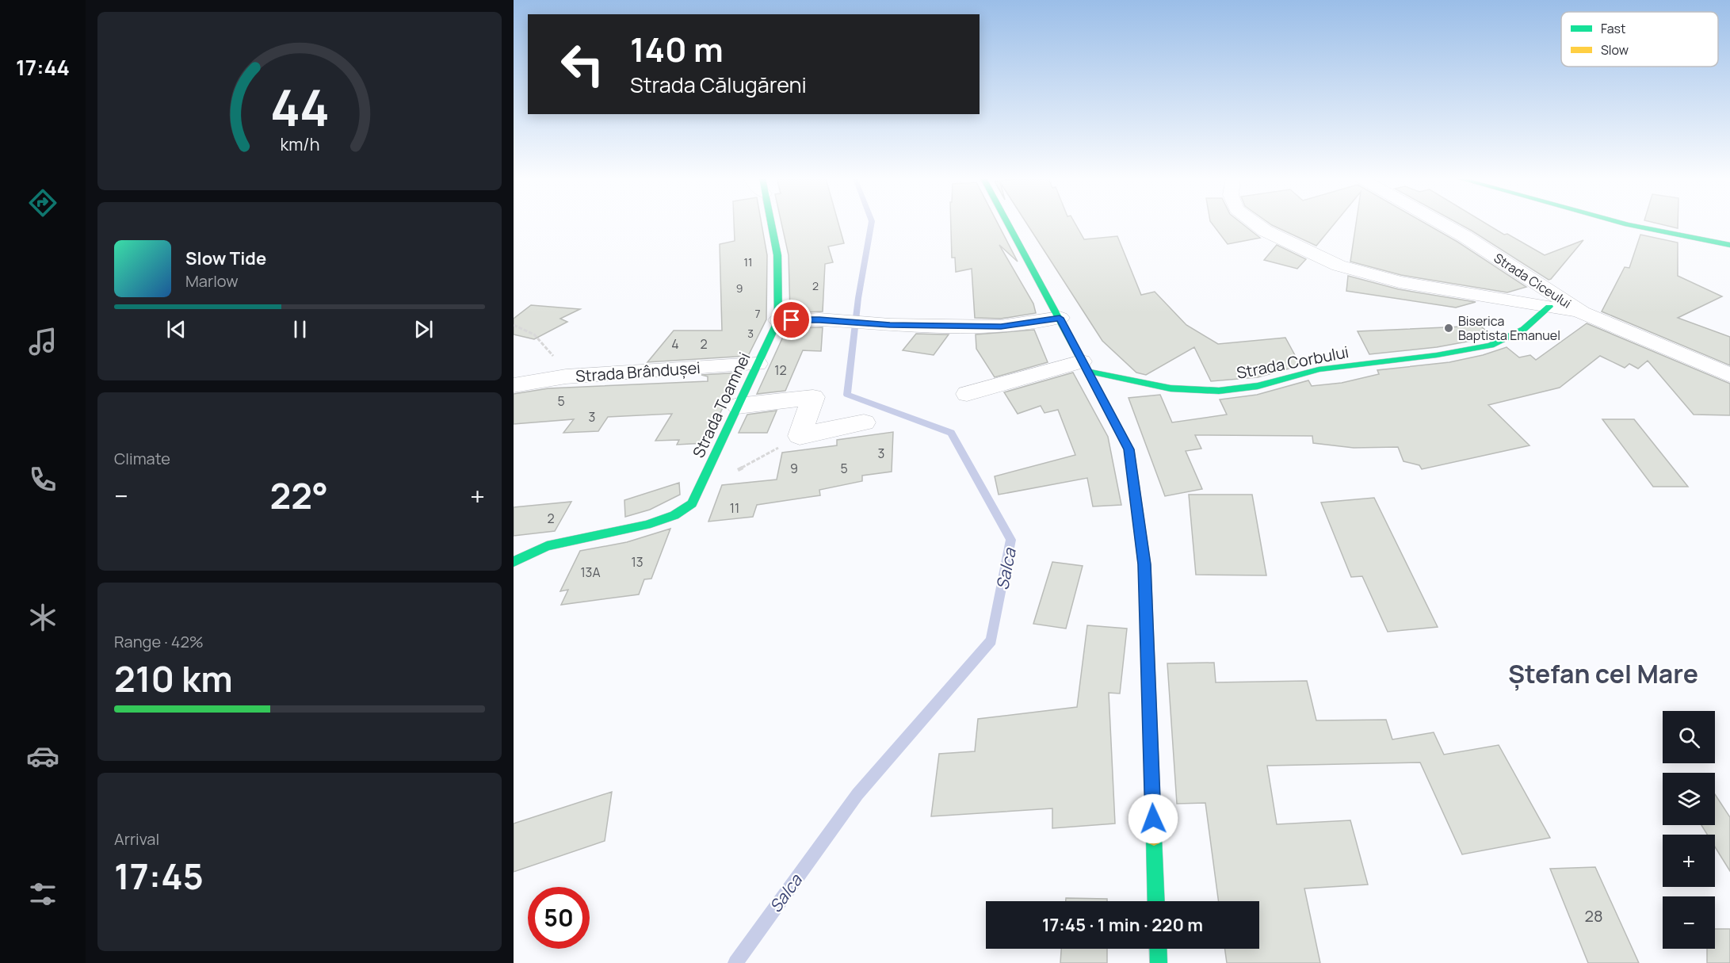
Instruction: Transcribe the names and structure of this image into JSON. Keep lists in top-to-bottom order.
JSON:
{
  "streets": {
    "street": [
      "Strada Ciceului",
      "Strada Corbului",
      "Strada Brândușei",
      "Strada Toamnei"
    ]
  },
  "crossings": [
    ["Strada Brândușei", "Strada Toamnei"]
  ],
  "districts": ["Ștefan cel Mare"],
  "water": ["Salca"],
  "places": ["Biserica Baptista Emanuel"],
  "house_numbers": [
    "11",
    "2",
    "9",
    "7",
    "3",
    "4",
    "2",
    "12",
    "5",
    "3",
    "3",
    "9",
    "5",
    "11",
    "2",
    "13",
    "13A",
    "28"
  ],
  "legend": ["Fast", "Slow"],
  "page": {
    "tabs": "17:44",
    "turn": ["140 m", "Strada Călugăreni"],
    "song": ["Slow Tide", "Marlow"],
    "tile": [
      "Climate",
      ["Range · 42%", "210 km"],
      ["Arrival", "17:45"]
    ],
    "heat": ["−", "22°", "+"],
    "map_buttons": ["+", "−"],
    "limit": "50",
    "trip": "17:45 · 1 min · 220 m",
    "gauge": ["44", "km/h"]
  }
}
